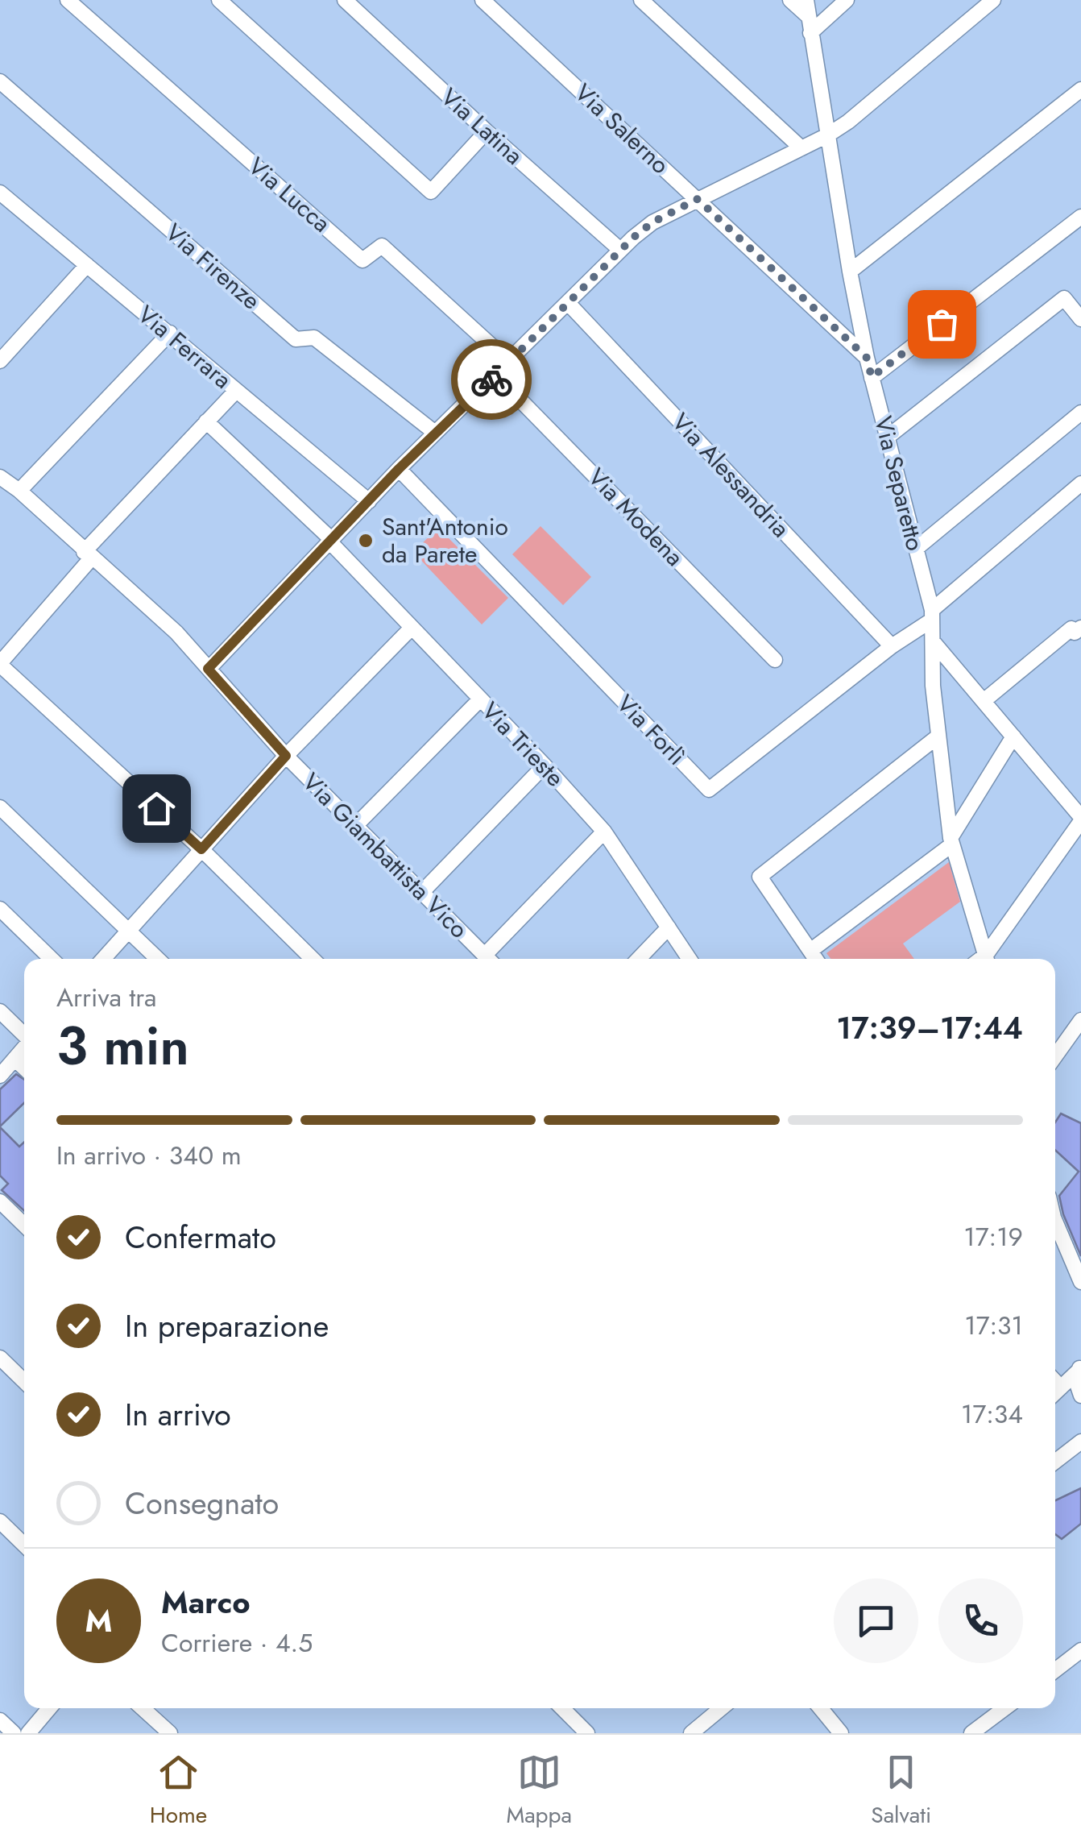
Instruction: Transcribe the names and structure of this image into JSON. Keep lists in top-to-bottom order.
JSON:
{
  "streets": {
    "street": [
      "Via Latina",
      "Via Salerno",
      "Via Lucca",
      "Via Firenze",
      "Via Ferrara",
      "Via Alessandria",
      "Via Separetto",
      "Via Modena",
      "Via Forlì",
      "Via Trieste",
      "Via Giambattista Vico"
    ]
  },
  "crossings": [
    ["Via Salerno", "Via Separetto"],
    ["Via Alessandria", "Via Forlì"],
    ["Via Separetto", "Via Forlì"]
  ],
  "places": ["Sant'Antonio da Parete"],
  "page": {
    "heading": ["3 min", "Arriva tra", "17:39–17:44"],
    "panel": ["Marco", "Corriere · 4.5"],
    "bar": "In arrivo · 340 m",
    "list": [
      ["Confermato", "17:19"],
      ["In preparazione", "17:31"],
      ["In arrivo", "17:34"],
      "Consegnato"
    ],
    "round": "M",
    "tabs": ["Home", "Mappa", "Salvati"]
  }
}
